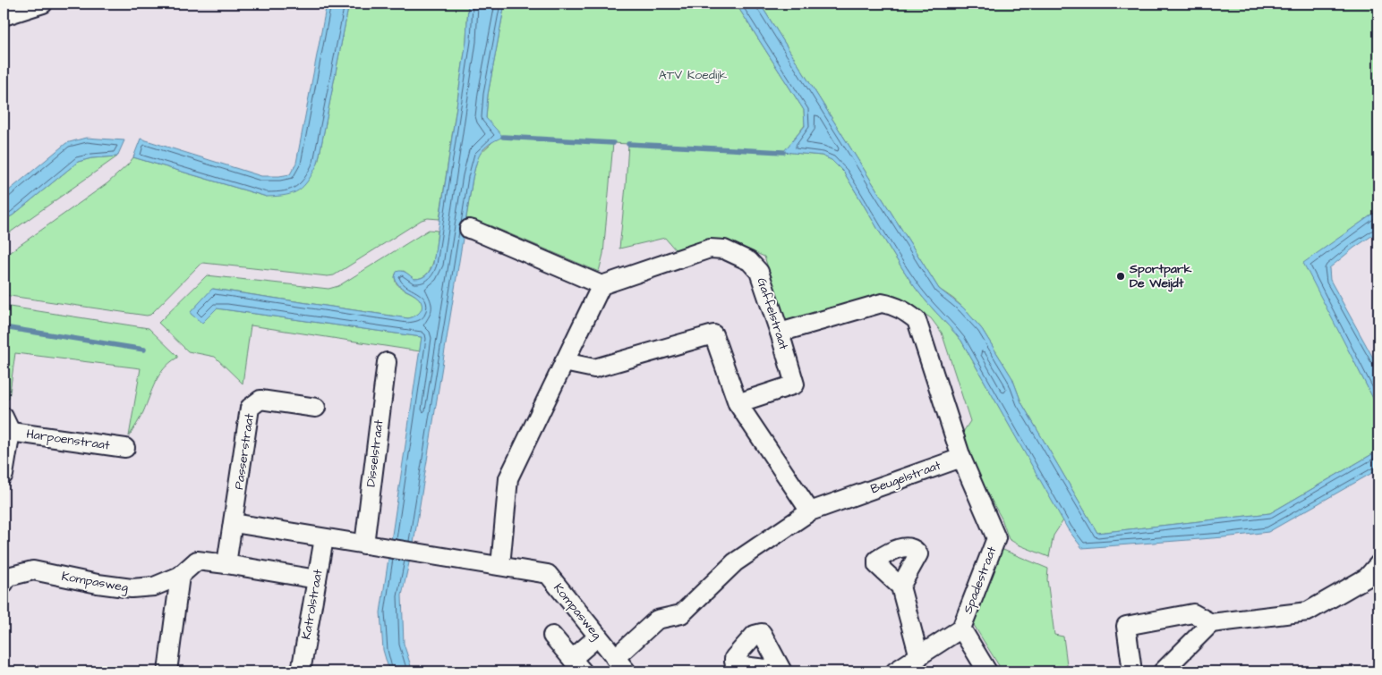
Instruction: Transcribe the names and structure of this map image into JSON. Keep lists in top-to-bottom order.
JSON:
{
  "streets": {
    "street": [
      "Gaffelstraat",
      "Harpoenstraat",
      "Passerstraat",
      "Disselstraat",
      "Beugelstraat",
      "Spadestraat",
      "Kompasweg",
      "Katrolstraat"
    ]
  },
  "crossings": [
    ["Passerstraat", "Kompasweg"],
    ["Disselstraat", "Kompasweg"],
    ["Beugelstraat", "Spadestraat"],
    ["Beugelstraat", "Kompasweg"],
    ["Kompasweg", "Katrolstraat"]
  ],
  "parks": ["ATV Koedijk"],
  "places": ["Sportpark De Weijdt"]
}
